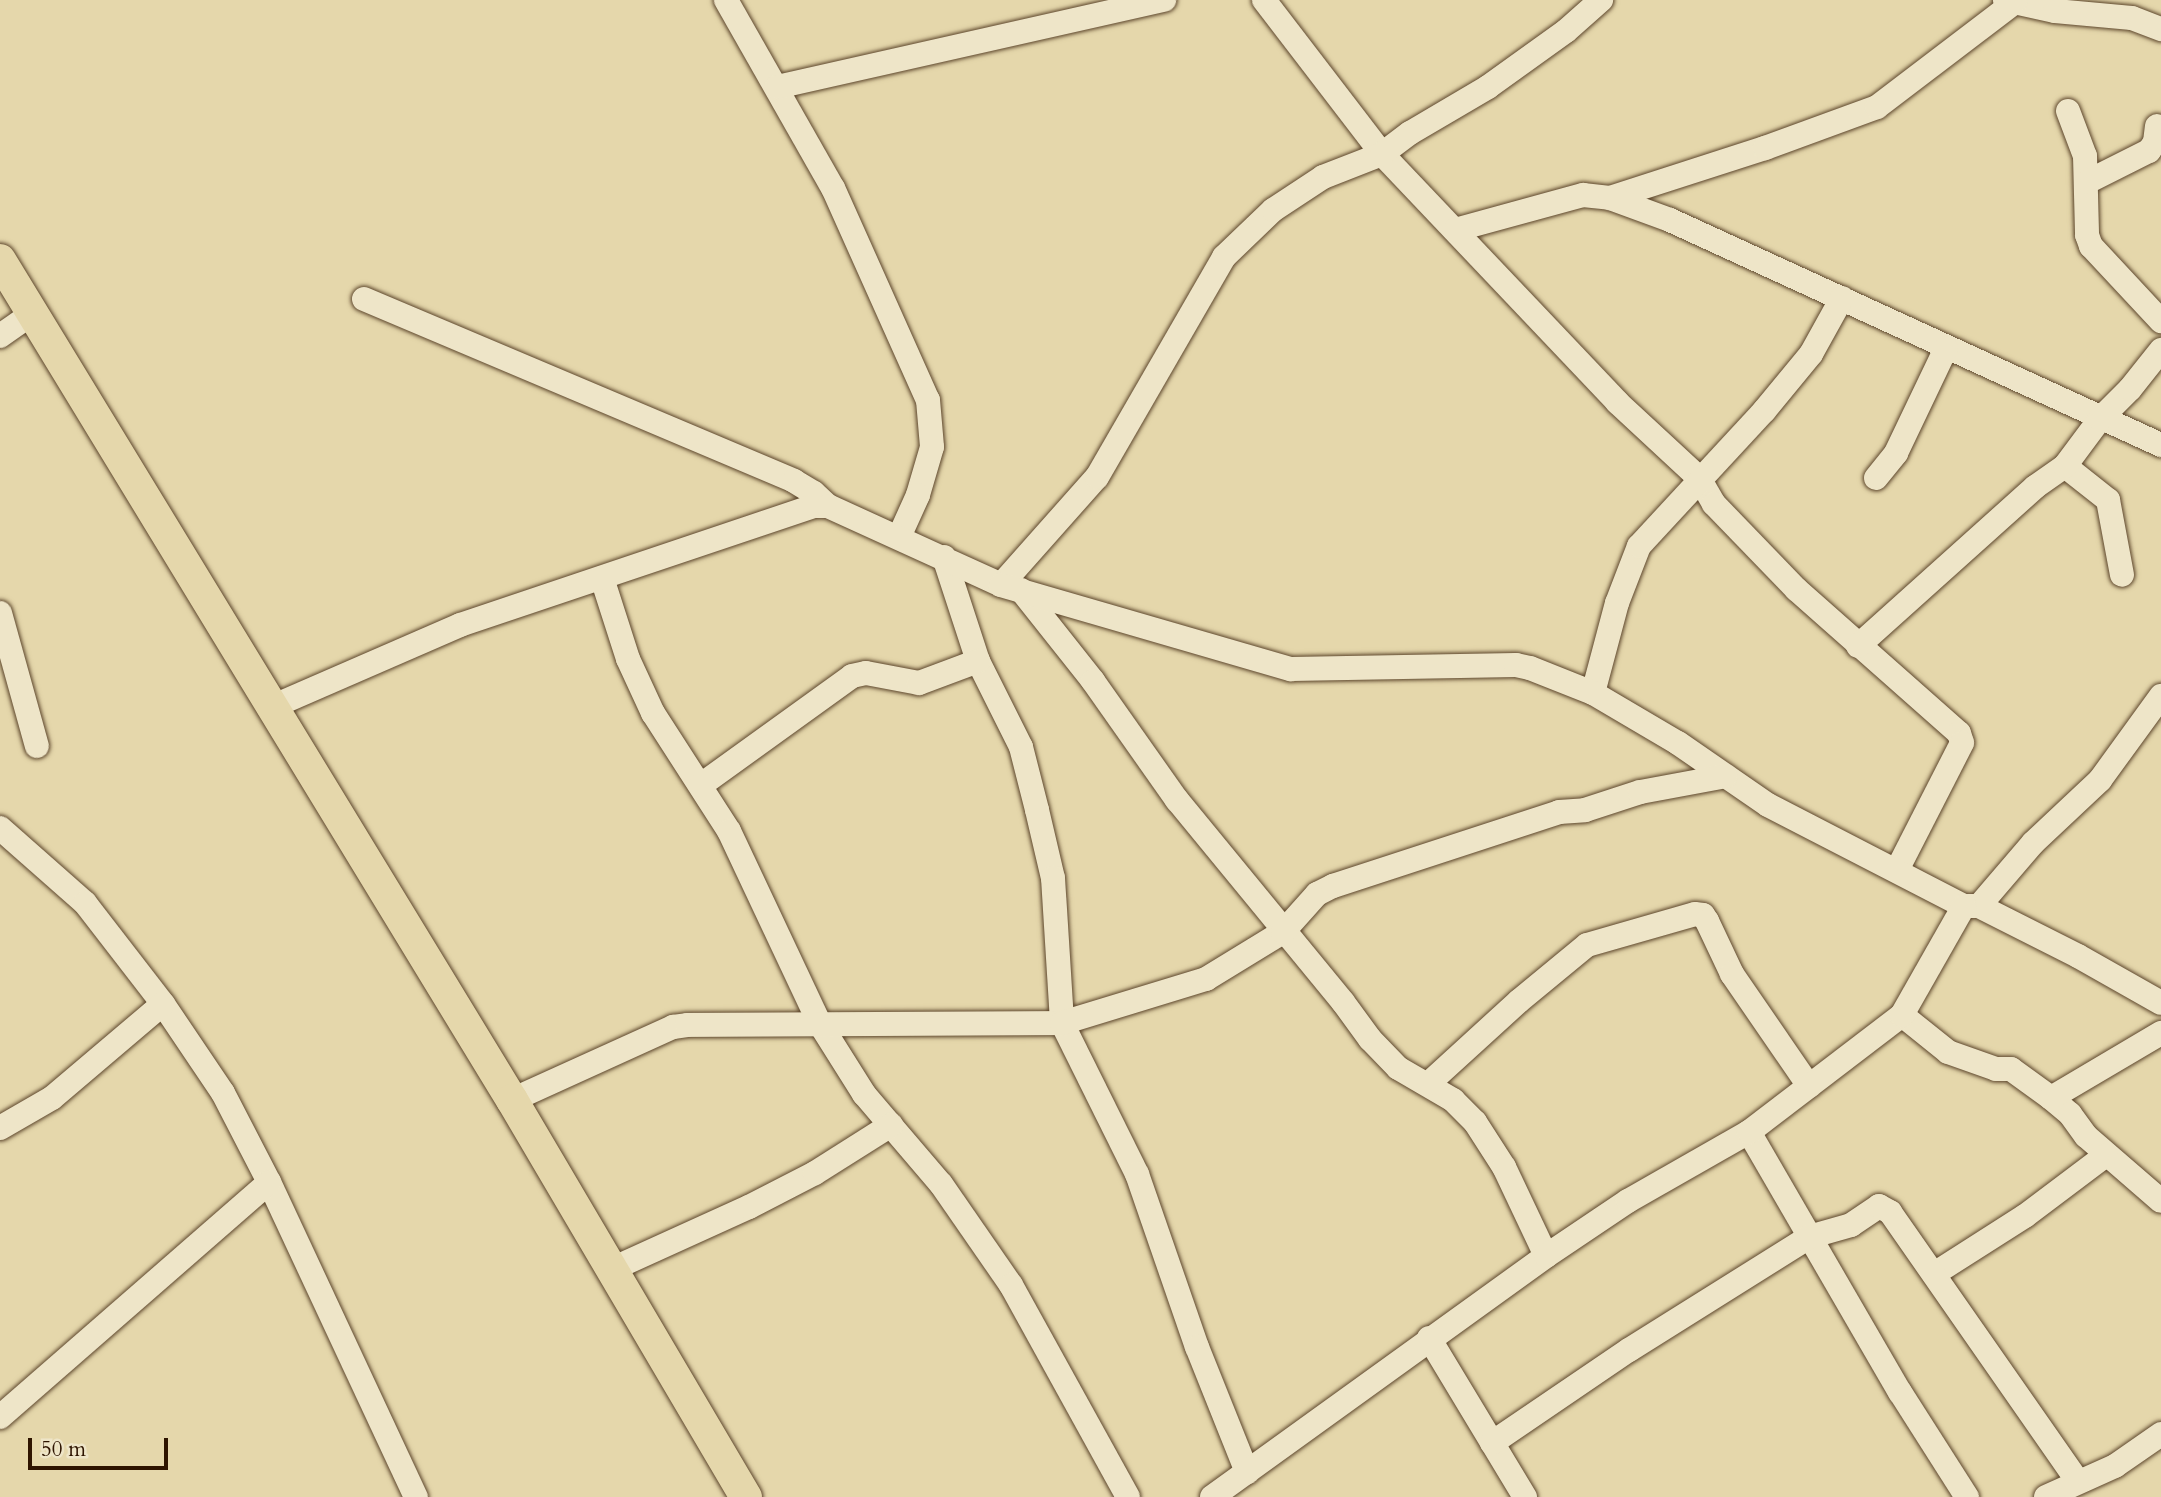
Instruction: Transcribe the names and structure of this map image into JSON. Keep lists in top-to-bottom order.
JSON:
{
  "scale_bar": "50 m"
}
